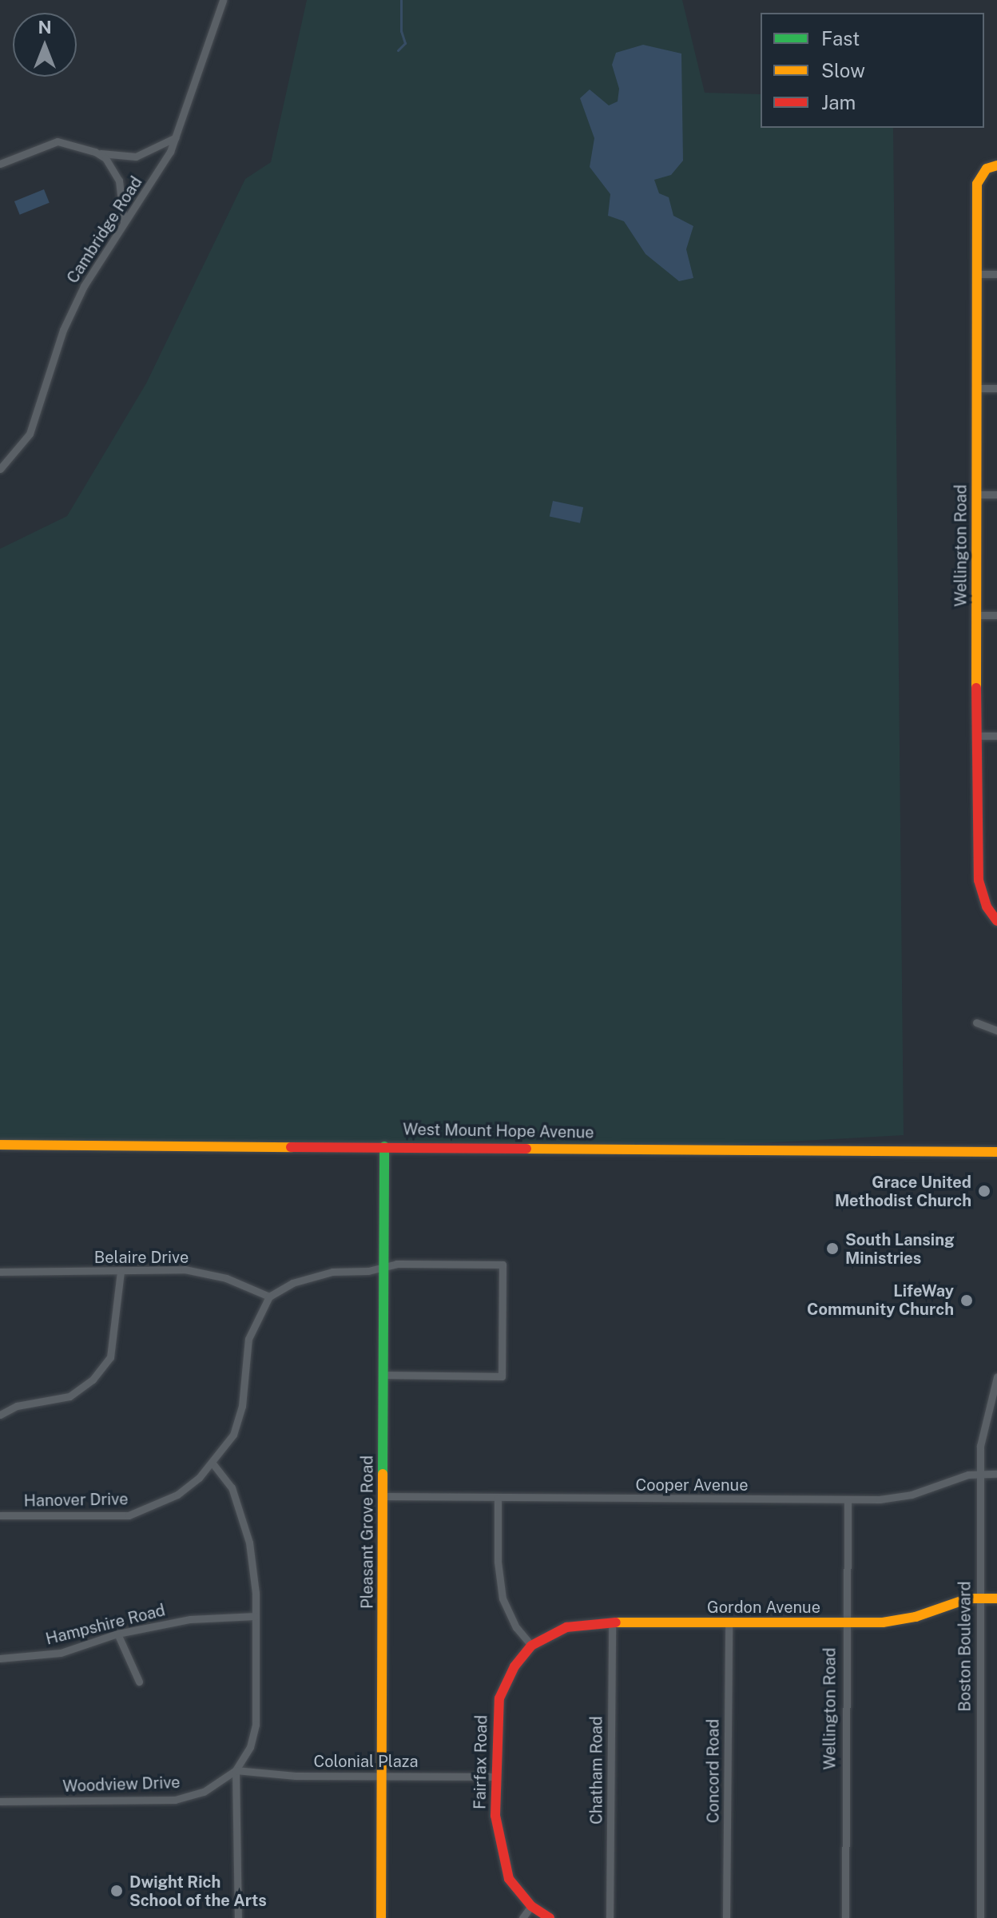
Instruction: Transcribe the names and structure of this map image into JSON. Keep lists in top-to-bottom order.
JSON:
{
  "streets": {
    "street": [
      "Cambridge Road",
      "Wellington Road",
      "West Mount Hope Avenue",
      "Belaire Drive",
      "Cooper Avenue",
      "Hanover Drive",
      "Pleasant Grove Road",
      "Gordon Avenue",
      "Hampshire Road",
      "Boston Boulevard",
      "Colonial Plaza",
      "Fairfax Road",
      "Chatham Road",
      "Concord Road",
      "Woodview Drive"
    ]
  },
  "crossings": [
    ["Wellington Road", "Cooper Avenue"],
    ["Wellington Road", "Gordon Avenue"],
    ["West Mount Hope Avenue", "Pleasant Grove Road"],
    ["Belaire Drive", "Hanover Drive"],
    ["Cooper Avenue", "Pleasant Grove Road"],
    ["Cooper Avenue", "Boston Boulevard"],
    ["Pleasant Grove Road", "Colonial Plaza"],
    ["Gordon Avenue", "Boston Boulevard"],
    ["Gordon Avenue", "Fairfax Road"],
    ["Gordon Avenue", "Chatham Road"],
    ["Gordon Avenue", "Concord Road"],
    ["Colonial Plaza", "Fairfax Road"],
    ["Colonial Plaza", "Woodview Drive"]
  ],
  "places": [
    "Grace United Methodist Church",
    "South Lansing Ministries",
    "LifeWay Community Church",
    "Dwight Rich School of the Arts"
  ],
  "legend": ["Fast", "Slow", "Jam"],
  "north": "top"
}
